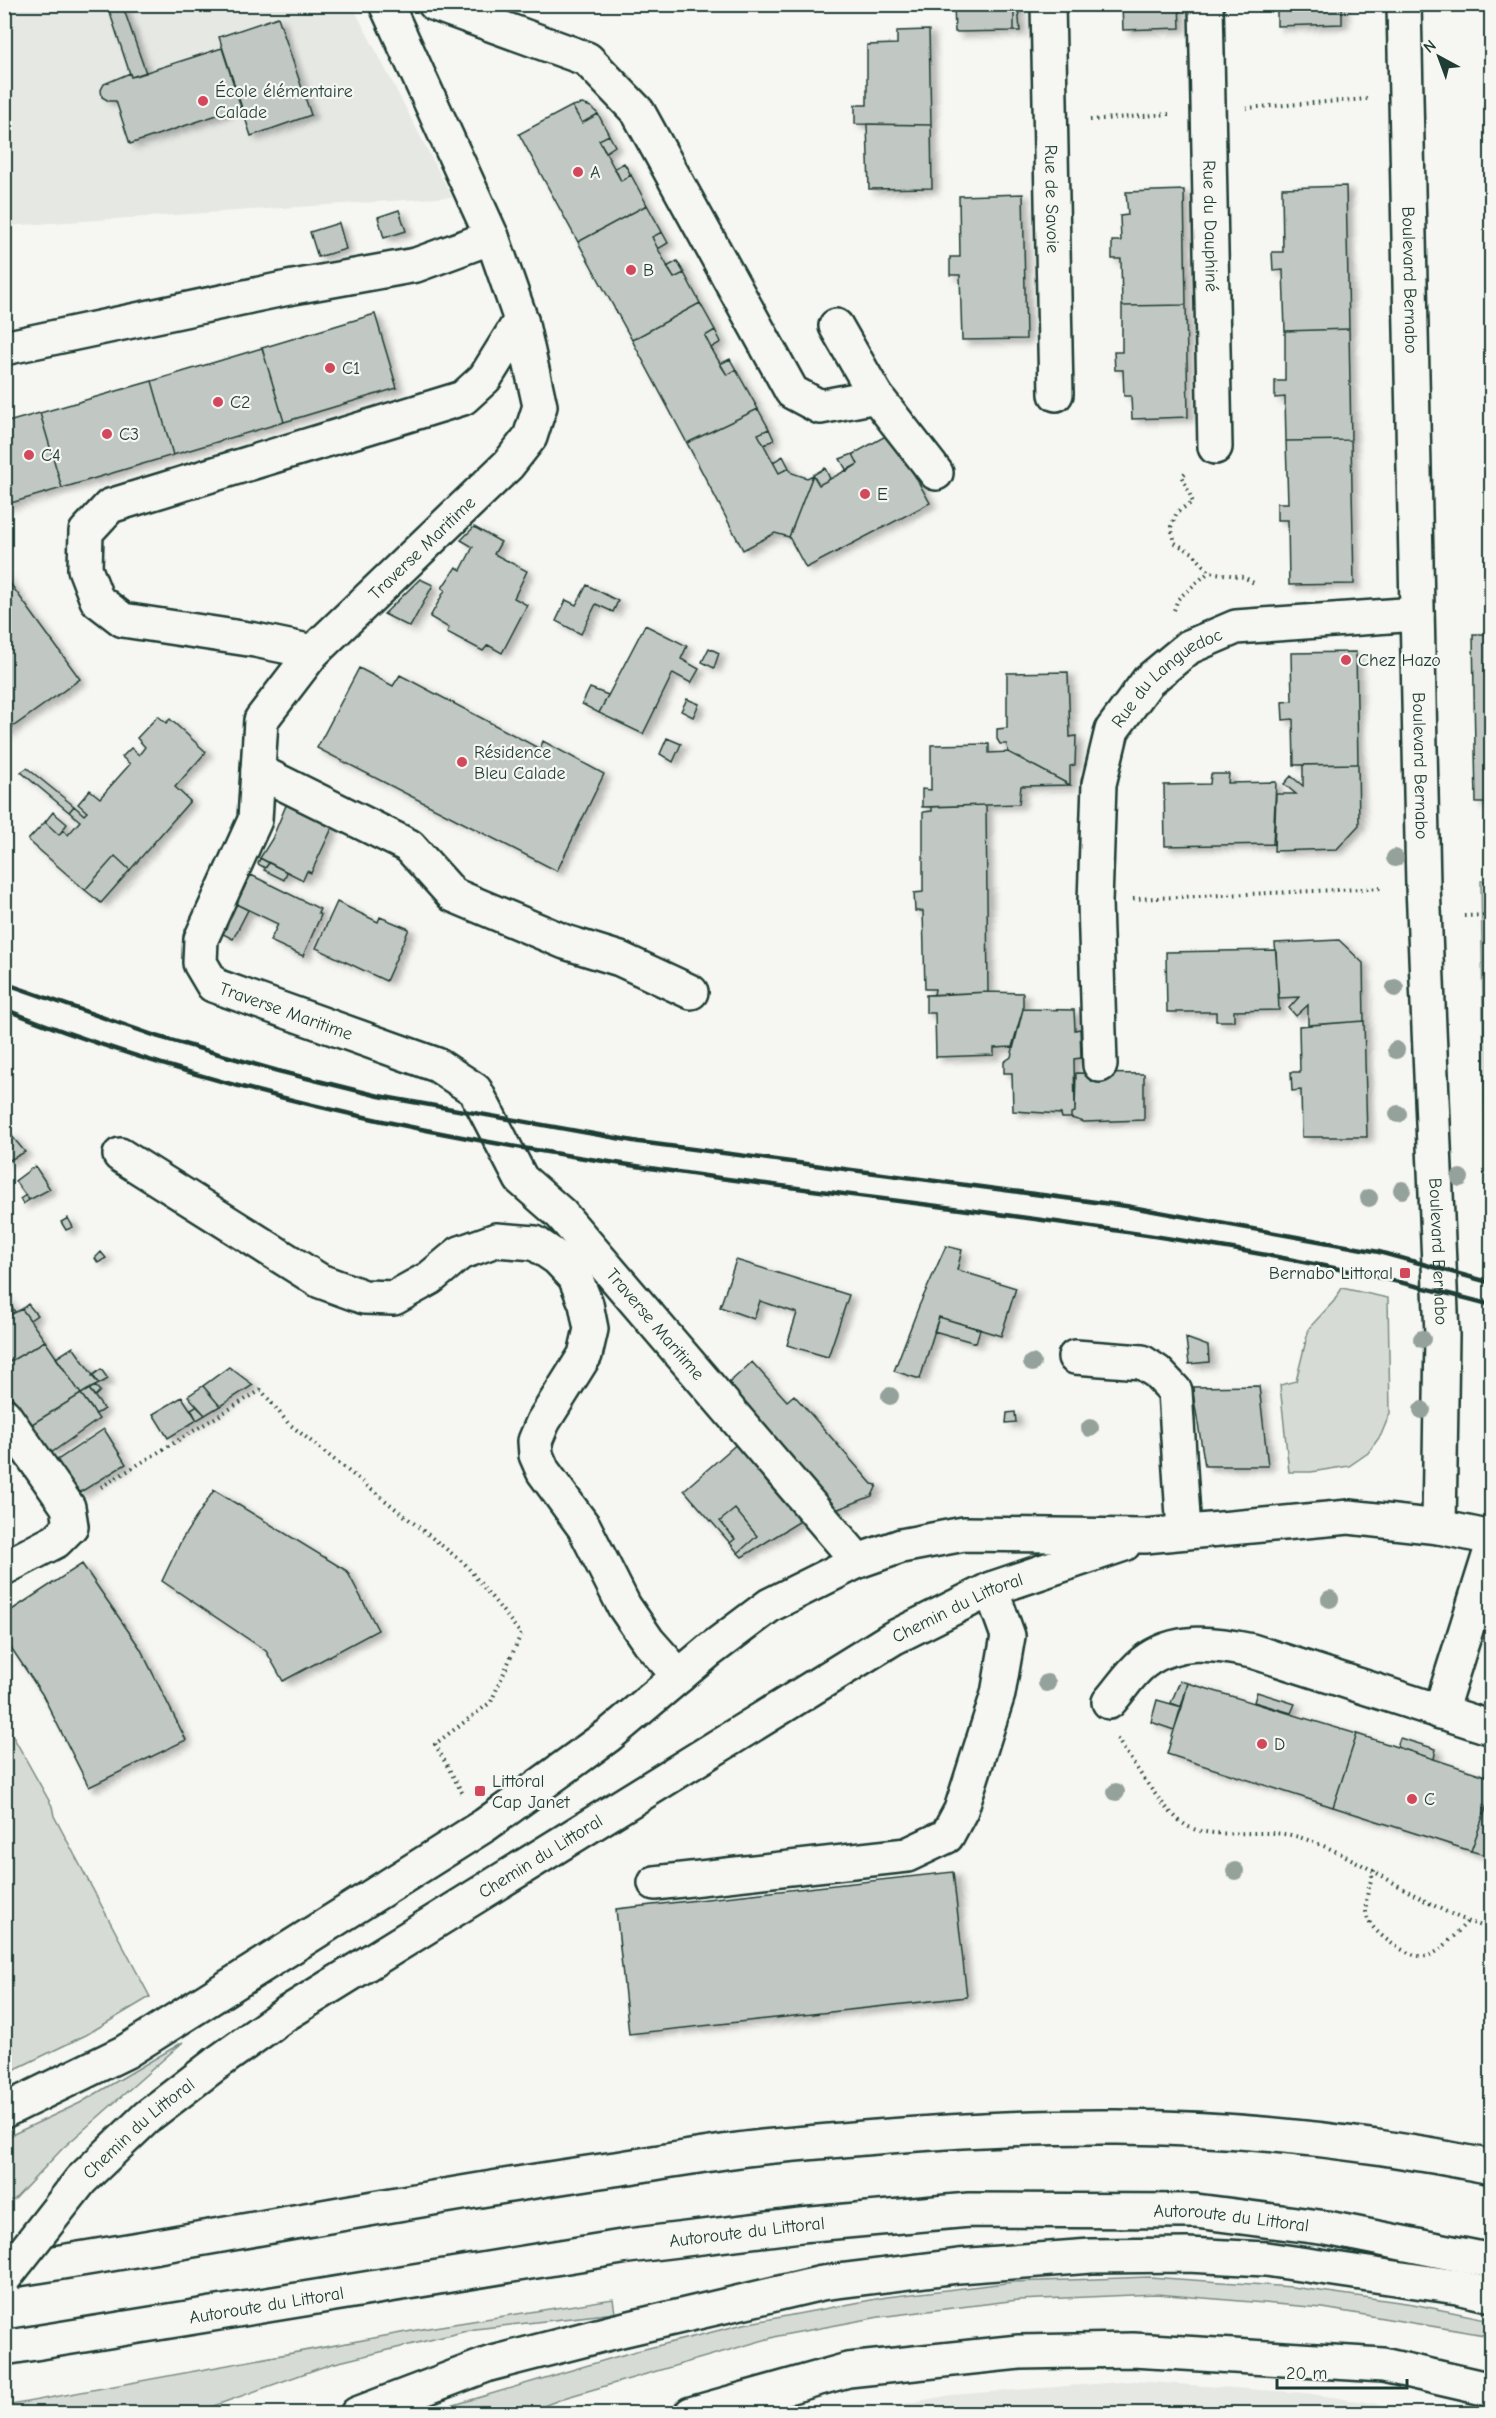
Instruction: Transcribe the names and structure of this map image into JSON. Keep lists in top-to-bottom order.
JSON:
{
  "streets": {
    "main road": [
      "Rue de Savoie",
      "Rue du Dauphiné",
      "Boulevard Bernabo",
      "Traverse Maritime",
      "Rue du Languedoc",
      "Chemin du Littoral",
      "Autoroute du Littoral"
    ]
  },
  "crossings": [
    ["Boulevard Bernabo", "Rue du Languedoc"],
    ["Boulevard Bernabo", "Chemin du Littoral"],
    ["Traverse Maritime", "Chemin du Littoral"]
  ],
  "places": {
    "other": [
      "École élémentaire Calade",
      "A",
      "B",
      "C1",
      "C2",
      "C3",
      "C4",
      "E",
      "Chez Hazo",
      "Résidence Bleu Calade",
      "D",
      "C"
    ],
    "transit": ["Bernabo Littoral", "Littoral Cap Janet"]
  },
  "scale_bar": "20 m",
  "north": "top left"
}
